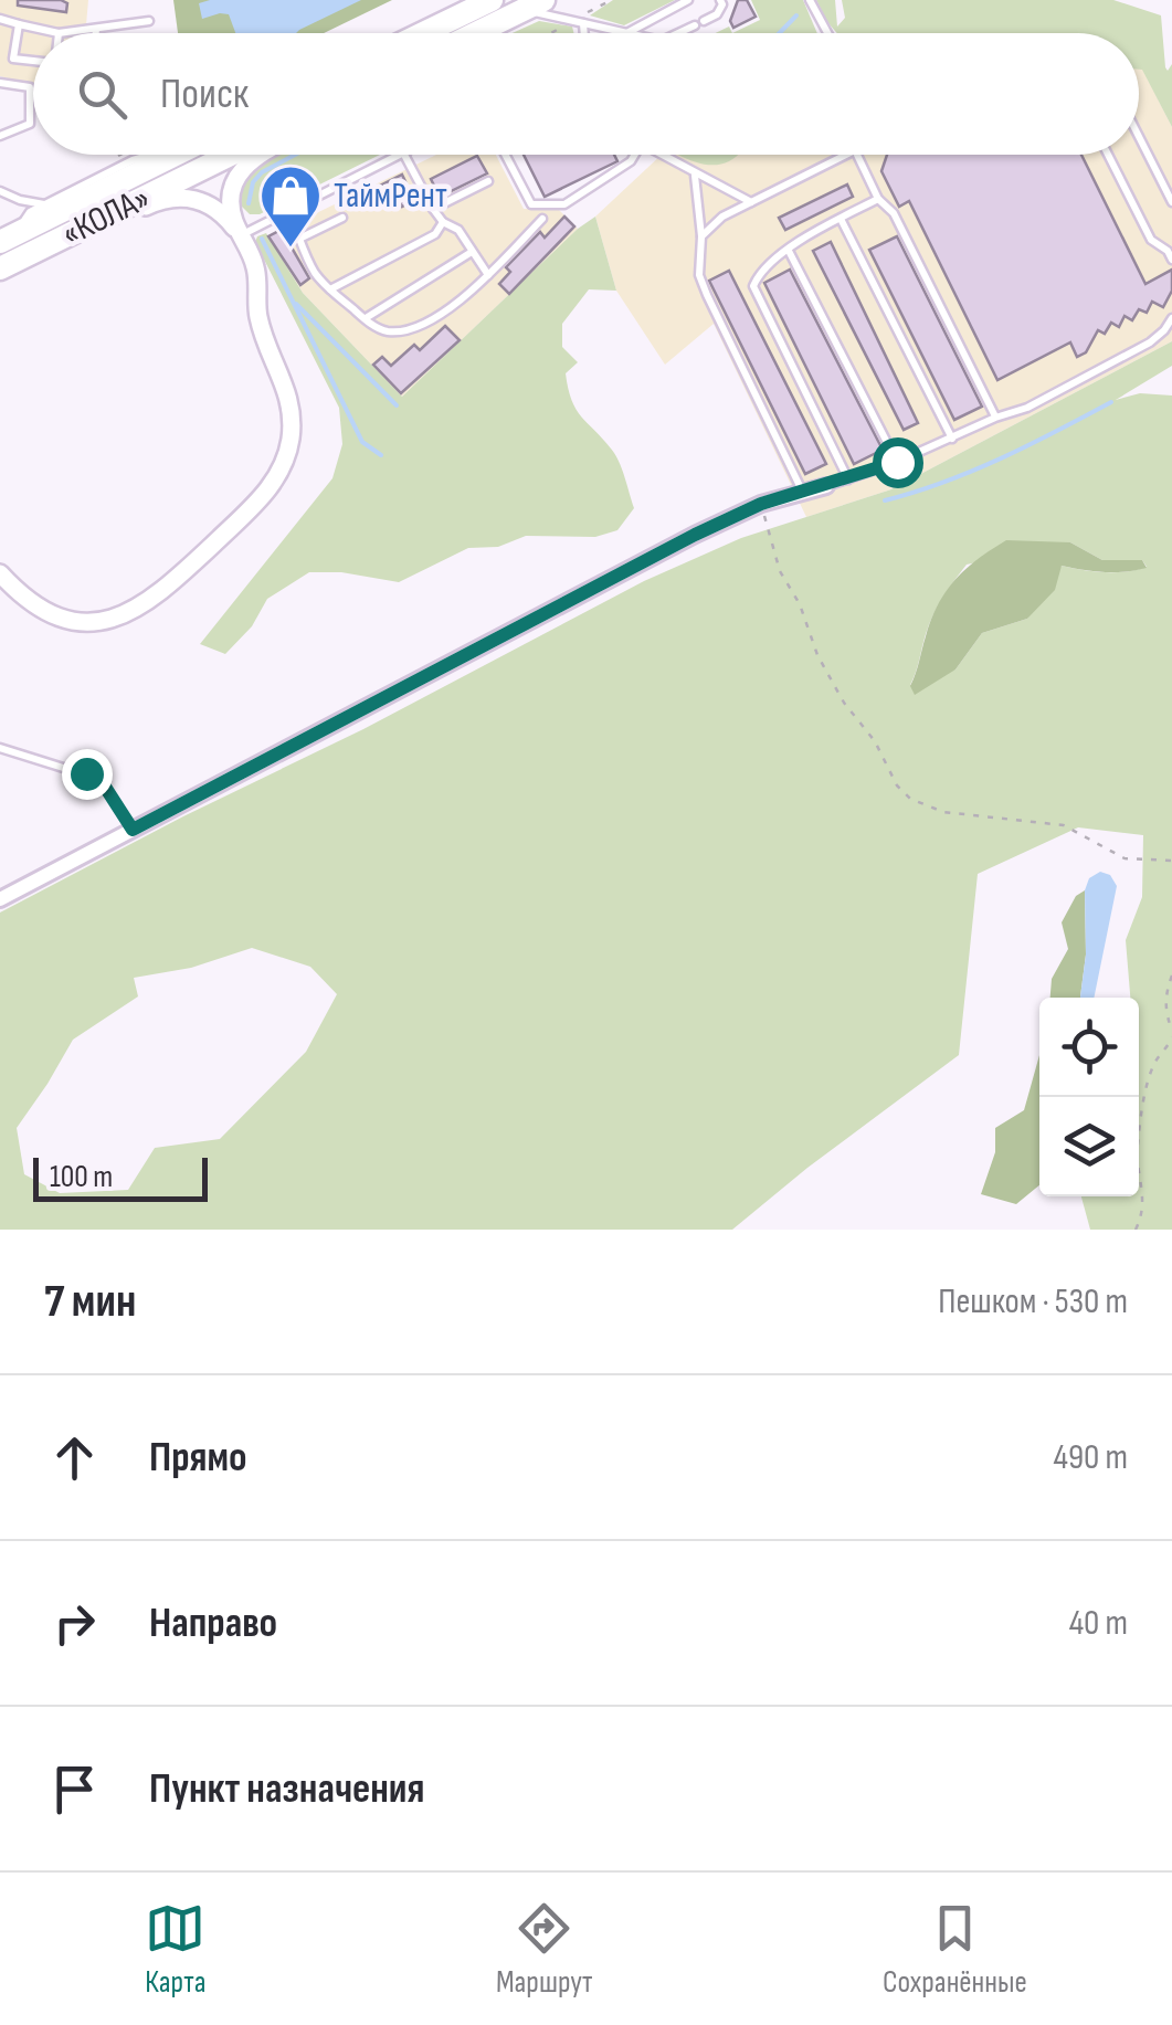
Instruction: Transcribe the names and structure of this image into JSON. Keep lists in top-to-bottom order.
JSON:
{
  "streets": {
    "main road": ["«КОЛА»"]
  },
  "places": {
    "shop": ["ТаймРент"]
  },
  "scale_bar": "100 m",
  "page": {
    "search": "Поиск",
    "scale": "100 m",
    "heading": ["7 мин", "Пешком · 530 m"],
    "list": [
      ["Прямо", "490 m"],
      ["Направо", "40 m"],
      "Пункт назначения"
    ],
    "nav": ["Карта", "Маршрут", "Сохранённые"]
  }
}
